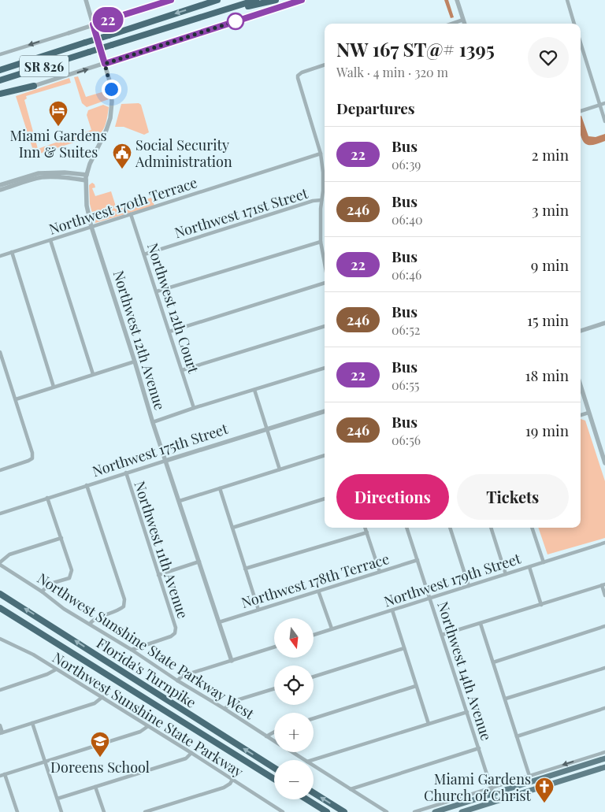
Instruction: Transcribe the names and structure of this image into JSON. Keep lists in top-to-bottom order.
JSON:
{
  "streets": {
    "highway": ["SR 826", "Florida's Turnpike"],
    "street": [
      "Northwest 170th Terrace",
      "Northwest 171st Street",
      "Northwest 12th Court",
      "Northwest 12th Avenue",
      "Northwest 175th Street",
      "Northwest 11th Avenue",
      "Northwest 179th Street",
      "Northwest 178th Terrace",
      "Northwest Sunshine State Parkway West",
      "Northwest 14th Avenue",
      "Northwest Sunshine State Parkway"
    ]
  },
  "crossings": [
    ["Northwest 170th Terrace", "Northwest 12th Court"],
    ["Northwest 170th Terrace", "Northwest 12th Avenue"],
    ["Northwest 171st Street", "Northwest 12th Court"],
    ["Northwest 12th Avenue", "Northwest 175th Street"],
    ["Northwest 12th Avenue", "Northwest 178th Terrace"],
    ["Northwest 175th Street", "Northwest 11th Avenue"],
    ["Northwest 11th Avenue", "Northwest Sunshine State Parkway West"],
    ["Northwest 179th Street", "Northwest 14th Avenue"],
    ["Northwest 178th Terrace", "Northwest 14th Avenue"]
  ],
  "places": {
    "hotel": ["Miami Gardens Inn & Suites"],
    "public building": ["Social Security Administration"],
    "school or university": ["Doreens School"],
    "church": ["Miami Gardens Church of Christ"]
  },
  "lines": ["bus line 22"],
  "north": "bottom",
  "page": {
    "on_map": "22",
    "heading": [
      ["NW 167 ST@# 1395", "Walk · 4 min · 320 m"],
      "Departures"
    ],
    "list": [
      {
        "mark": "22",
        "name": "Bus",
        "note": "06:39",
        "value": "2 min"
      },
      {
        "mark": "246",
        "name": "Bus",
        "note": "06:40",
        "value": "3 min"
      },
      {
        "mark": "22",
        "name": "Bus",
        "note": "06:46",
        "value": "9 min"
      },
      {
        "mark": "246",
        "name": "Bus",
        "note": "06:52",
        "value": "15 min"
      },
      {
        "mark": "22",
        "name": "Bus",
        "note": "06:55",
        "value": "18 min"
      },
      {
        "mark": "246",
        "name": "Bus",
        "note": "06:56",
        "value": "19 min"
      }
    ],
    "buttons": ["Directions", "Tickets"],
    "map_buttons": ["+", "−"]
  }
}
